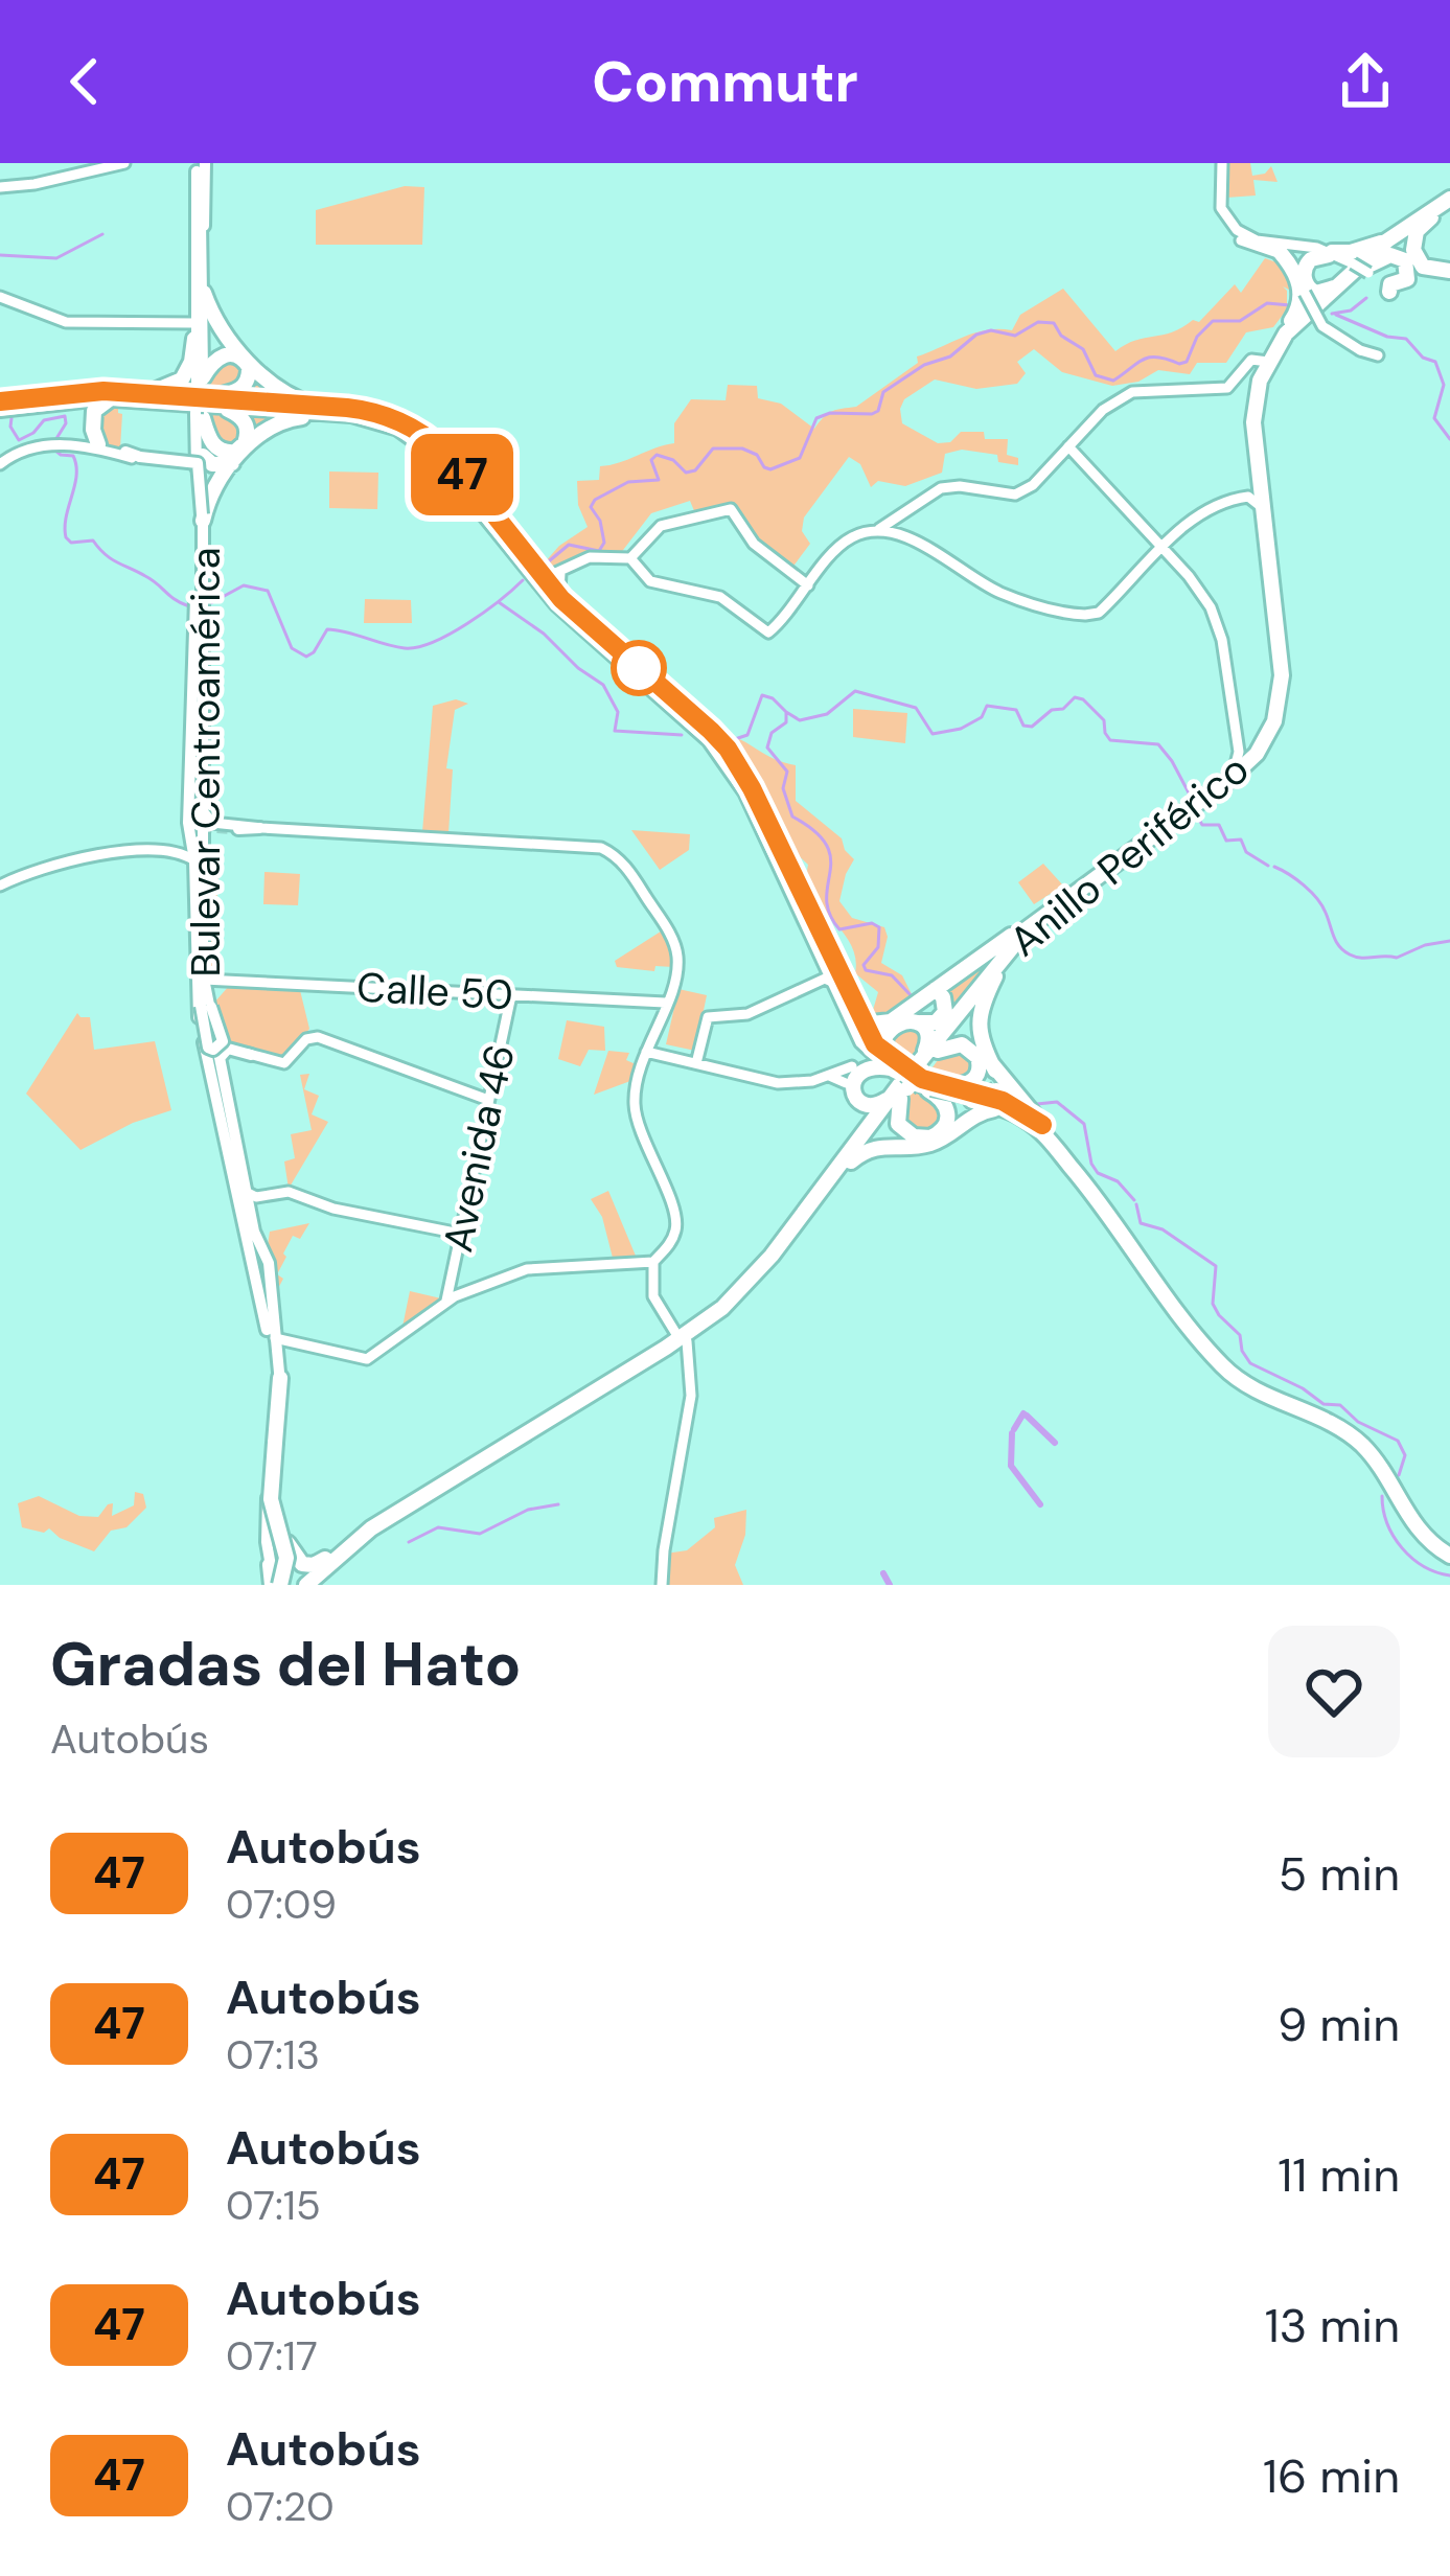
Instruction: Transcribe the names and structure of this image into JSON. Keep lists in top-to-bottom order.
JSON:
{
  "streets": {
    "highway": ["Anillo Periférico"],
    "main road": ["Bulevar Centroamérica"],
    "street": ["Calle 50", "Avenida 46"]
  },
  "crossings": [
    ["Bulevar Centroamérica", "Calle 50"],
    ["Calle 50", "Avenida 46"]
  ],
  "lines": ["bus line 47"],
  "page": {
    "header": "Commutr",
    "on_map": "47",
    "heading": ["Gradas del Hato", "Autobús"],
    "list": [
      {
        "mark": "47",
        "name": "Autobús",
        "note": "07:09",
        "value": "5 min"
      },
      {
        "mark": "47",
        "name": "Autobús",
        "note": "07:13",
        "value": "9 min"
      },
      {
        "mark": "47",
        "name": "Autobús",
        "note": "07:15",
        "value": "11 min"
      },
      {
        "mark": "47",
        "name": "Autobús",
        "note": "07:17",
        "value": "13 min"
      },
      {
        "mark": "47",
        "name": "Autobús",
        "note": "07:20",
        "value": "16 min"
      }
    ]
  }
}
